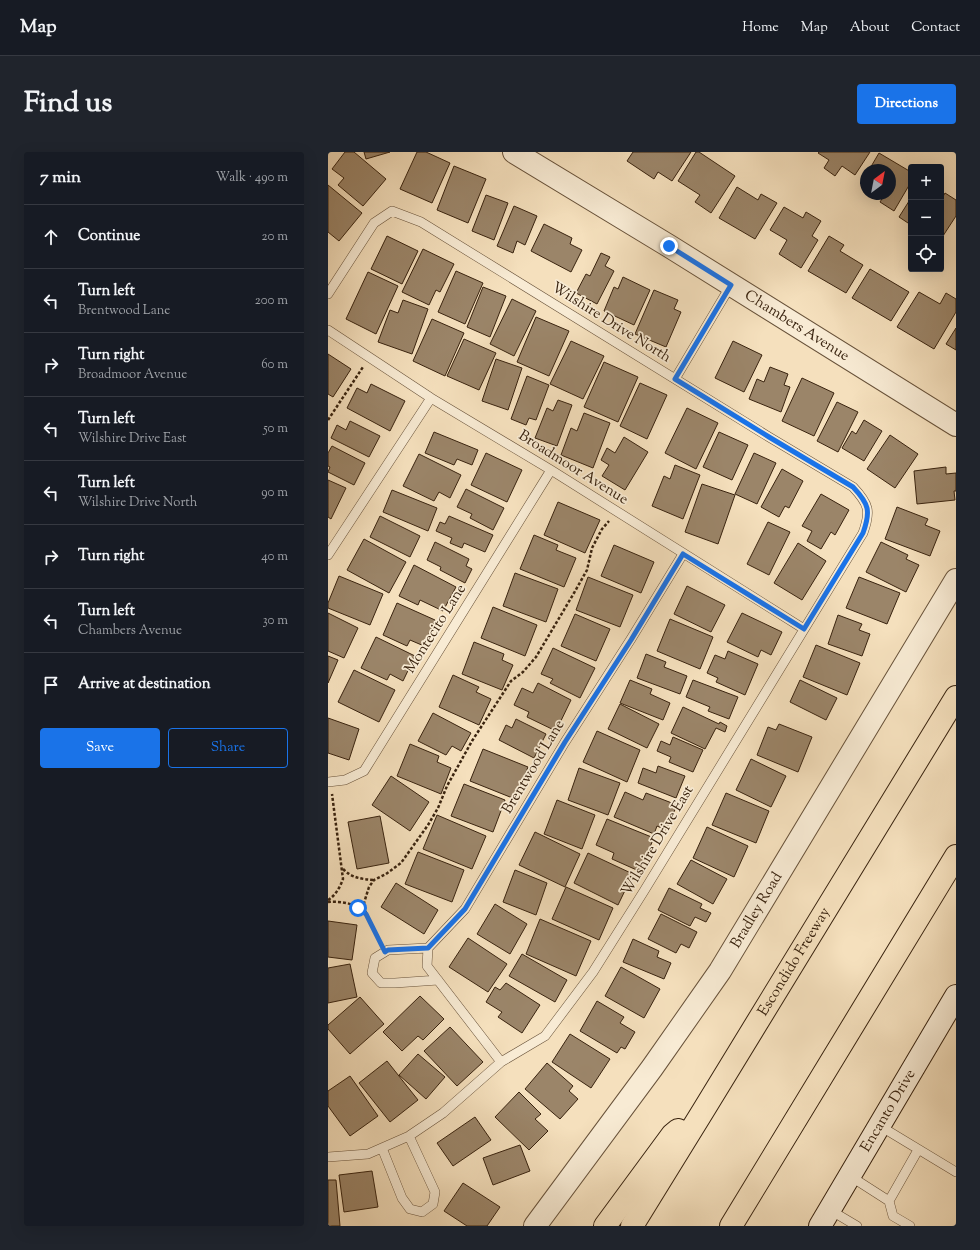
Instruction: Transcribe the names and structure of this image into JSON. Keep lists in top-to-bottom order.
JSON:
{
  "streets": {
    "highway": ["Escondido Freeway"],
    "street": ["Chambers Avenue", "Bradley Road", "Encanto Drive"],
    "lane": [
      "Wilshire Drive North",
      "Broadmoor Avenue",
      "Montecito Lane",
      "Brentwood Lane",
      "Wilshire Drive East"
    ]
  },
  "crossings": [
    ["Wilshire Drive North", "Wilshire Drive East"],
    ["Broadmoor Avenue", "Montecito Lane"],
    ["Broadmoor Avenue", "Brentwood Lane"],
    ["Broadmoor Avenue", "Wilshire Drive East"]
  ],
  "north": "top right",
  "page": {
    "header": "Map",
    "nav": [
      "Home",
      "Map",
      "About",
      "Contact"
    ],
    "title": "Find us",
    "buttons": [
      "Directions",
      ["Save", "Share"]
    ],
    "heading": ["7 min", "Walk · 490 m"],
    "map_buttons": ["+", "−"],
    "list": [
      ["Continue", "20 m"],
      ["Turn left", "Brentwood Lane", "200 m"],
      ["Turn right", "Broadmoor Avenue", "60 m"],
      ["Turn left", "Wilshire Drive East", "50 m"],
      ["Turn left", "Wilshire Drive North", "90 m"],
      ["Turn right", "40 m"],
      ["Turn left", "Chambers Avenue", "30 m"],
      "Arrive at destination"
    ]
  }
}
